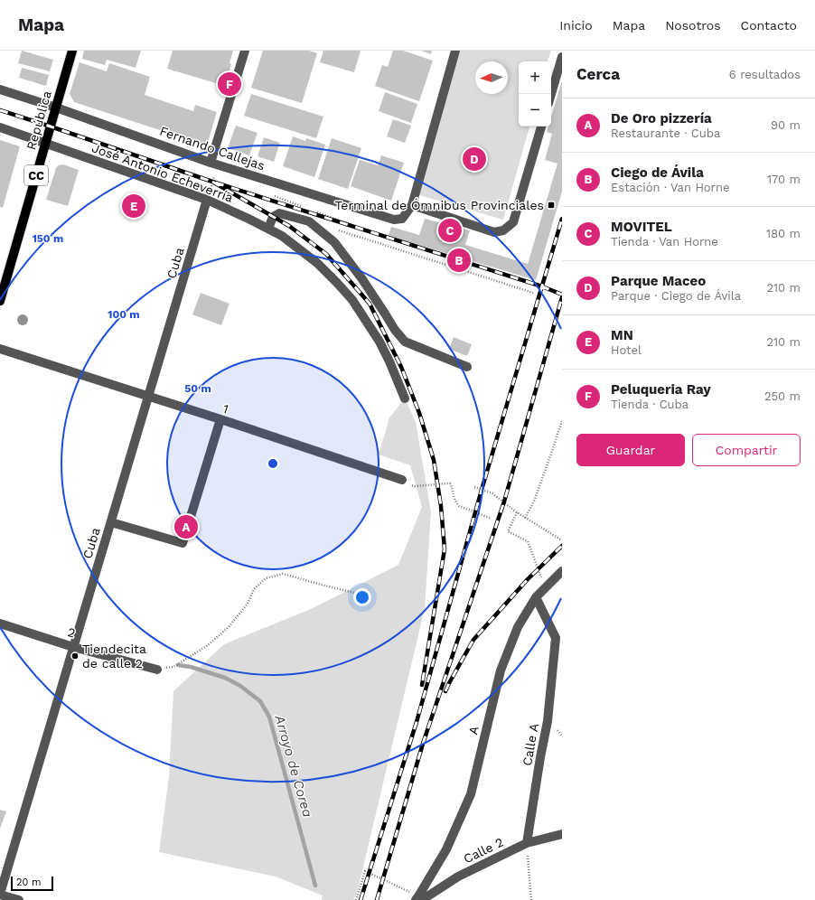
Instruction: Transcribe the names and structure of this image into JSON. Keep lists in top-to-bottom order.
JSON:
{
  "streets": {
    "main road": ["República", "CC"],
    "street": [
      "Fernando Callejas",
      "José Antonio Echeverría",
      "Cuba",
      "1",
      "2",
      "A",
      "Calle A",
      "Calle 2"
    ]
  },
  "crossings": [
    ["República", "Fernando Callejas"],
    ["República", "José Antonio Echeverría"],
    ["José Antonio Echeverría", "Cuba"],
    ["Cuba", "1"],
    ["Cuba", "2"],
    ["A", "Calle A"],
    ["A", "Calle 2"],
    ["Calle A", "Calle 2"]
  ],
  "water": ["Arroyo de Corea"],
  "places": {
    "transit": ["Terminal de Ómnibus Provinciales"],
    "other": ["Tiendecita de calle 2"]
  },
  "scale_bar": "20 m",
  "north": "left",
  "page": {
    "header": "Mapa",
    "nav": [
      "Inicio",
      "Mapa",
      "Nosotros",
      "Contacto"
    ],
    "heading": ["Cerca", "6 resultados"],
    "map_buttons": ["+", "−"],
    "pins": [
      "F",
      "D",
      "E",
      "C",
      "B",
      "A"
    ],
    "list": [
      {
        "mark": "A",
        "name": "De Oro pizzería",
        "note": "Restaurante · Cuba",
        "value": "90 m"
      },
      {
        "mark": "B",
        "name": "Ciego de Ávila",
        "note": "Estación · Van Horne",
        "value": "170 m"
      },
      {
        "mark": "C",
        "name": "MOVITEL",
        "note": "Tienda · Van Horne",
        "value": "180 m"
      },
      {
        "mark": "D",
        "name": "Parque Maceo",
        "note": "Parque · Ciego de Ávila",
        "value": "210 m"
      },
      {
        "mark": "E",
        "name": "MN",
        "note": "Hotel",
        "value": "210 m"
      },
      {
        "mark": "F",
        "name": "Peluqueria Ray",
        "note": "Tienda · Cuba",
        "value": "250 m"
      }
    ],
    "buttons": ["Guardar", "Compartir"],
    "scale": "20 m"
  },
  "rings": ["150 m", "100 m", "50 m"]
}
